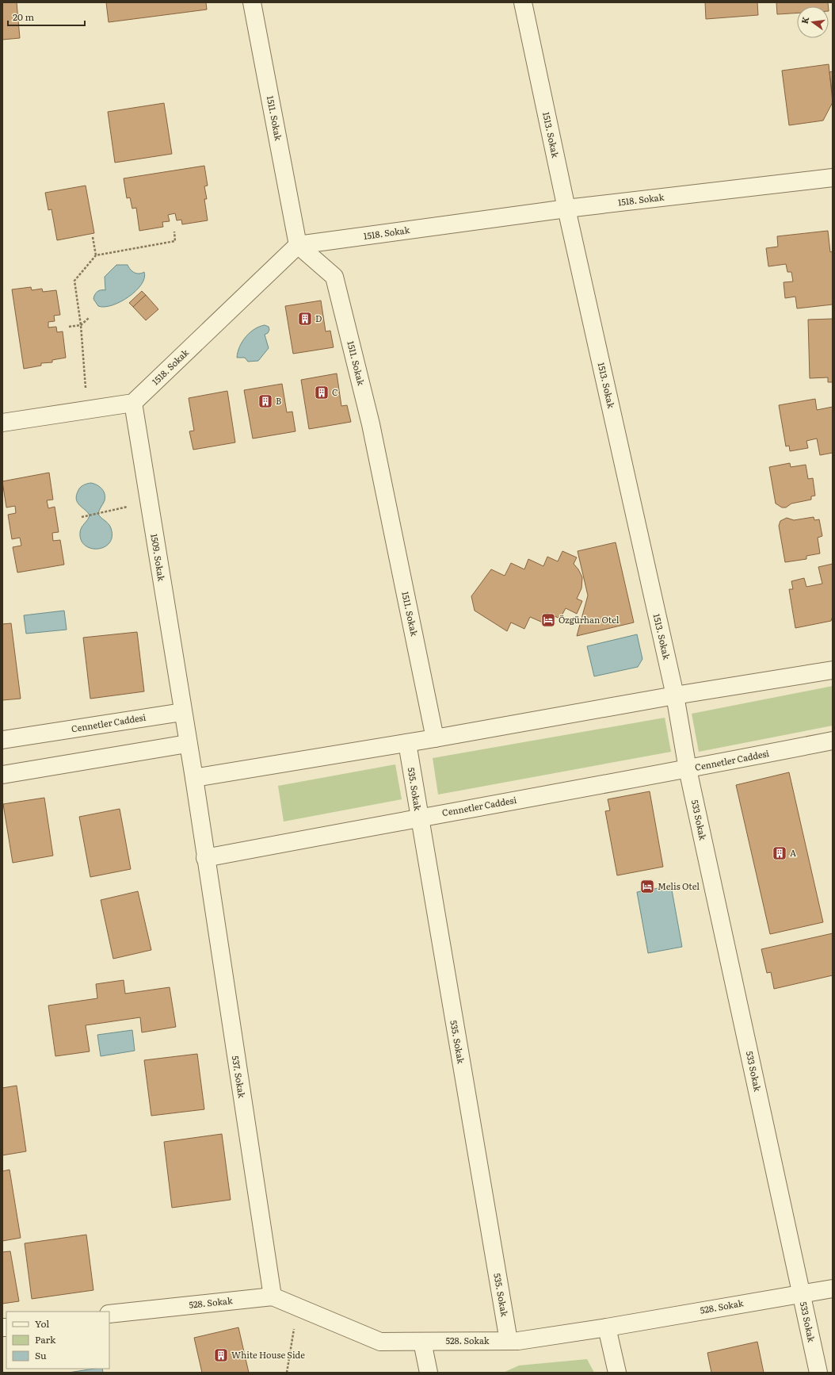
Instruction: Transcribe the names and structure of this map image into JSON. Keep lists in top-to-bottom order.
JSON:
{
  "streets": {
    "street": [
      "1511. Sokak",
      "1513. Sokak",
      "1518. Sokak",
      "1509. Sokak",
      "Cennetler Caddesi",
      "535. Sokak",
      "533 Sokak",
      "537. Sokak",
      "528. Sokak"
    ]
  },
  "crossings": [
    ["1511. Sokak", "1518. Sokak"],
    ["1513. Sokak", "1518. Sokak"],
    ["1513. Sokak", "Cennetler Caddesi"],
    ["1513. Sokak", "533 Sokak"],
    ["1518. Sokak", "1509. Sokak"],
    ["1509. Sokak", "Cennetler Caddesi"],
    ["Cennetler Caddesi", "535. Sokak"],
    ["Cennetler Caddesi", "533 Sokak"],
    ["Cennetler Caddesi", "537. Sokak"],
    ["535. Sokak", "528. Sokak"],
    ["533 Sokak", "528. Sokak"],
    ["537. Sokak", "528. Sokak"]
  ],
  "places": {
    "building": [
      "D",
      "C",
      "B",
      "A",
      "White House Side"
    ],
    "hotel": ["Özgürhan Otel", "Melis Otel"]
  },
  "legend": ["Yol", "Park", "Su"],
  "scale_bar": "20 m",
  "north": "left"
}
